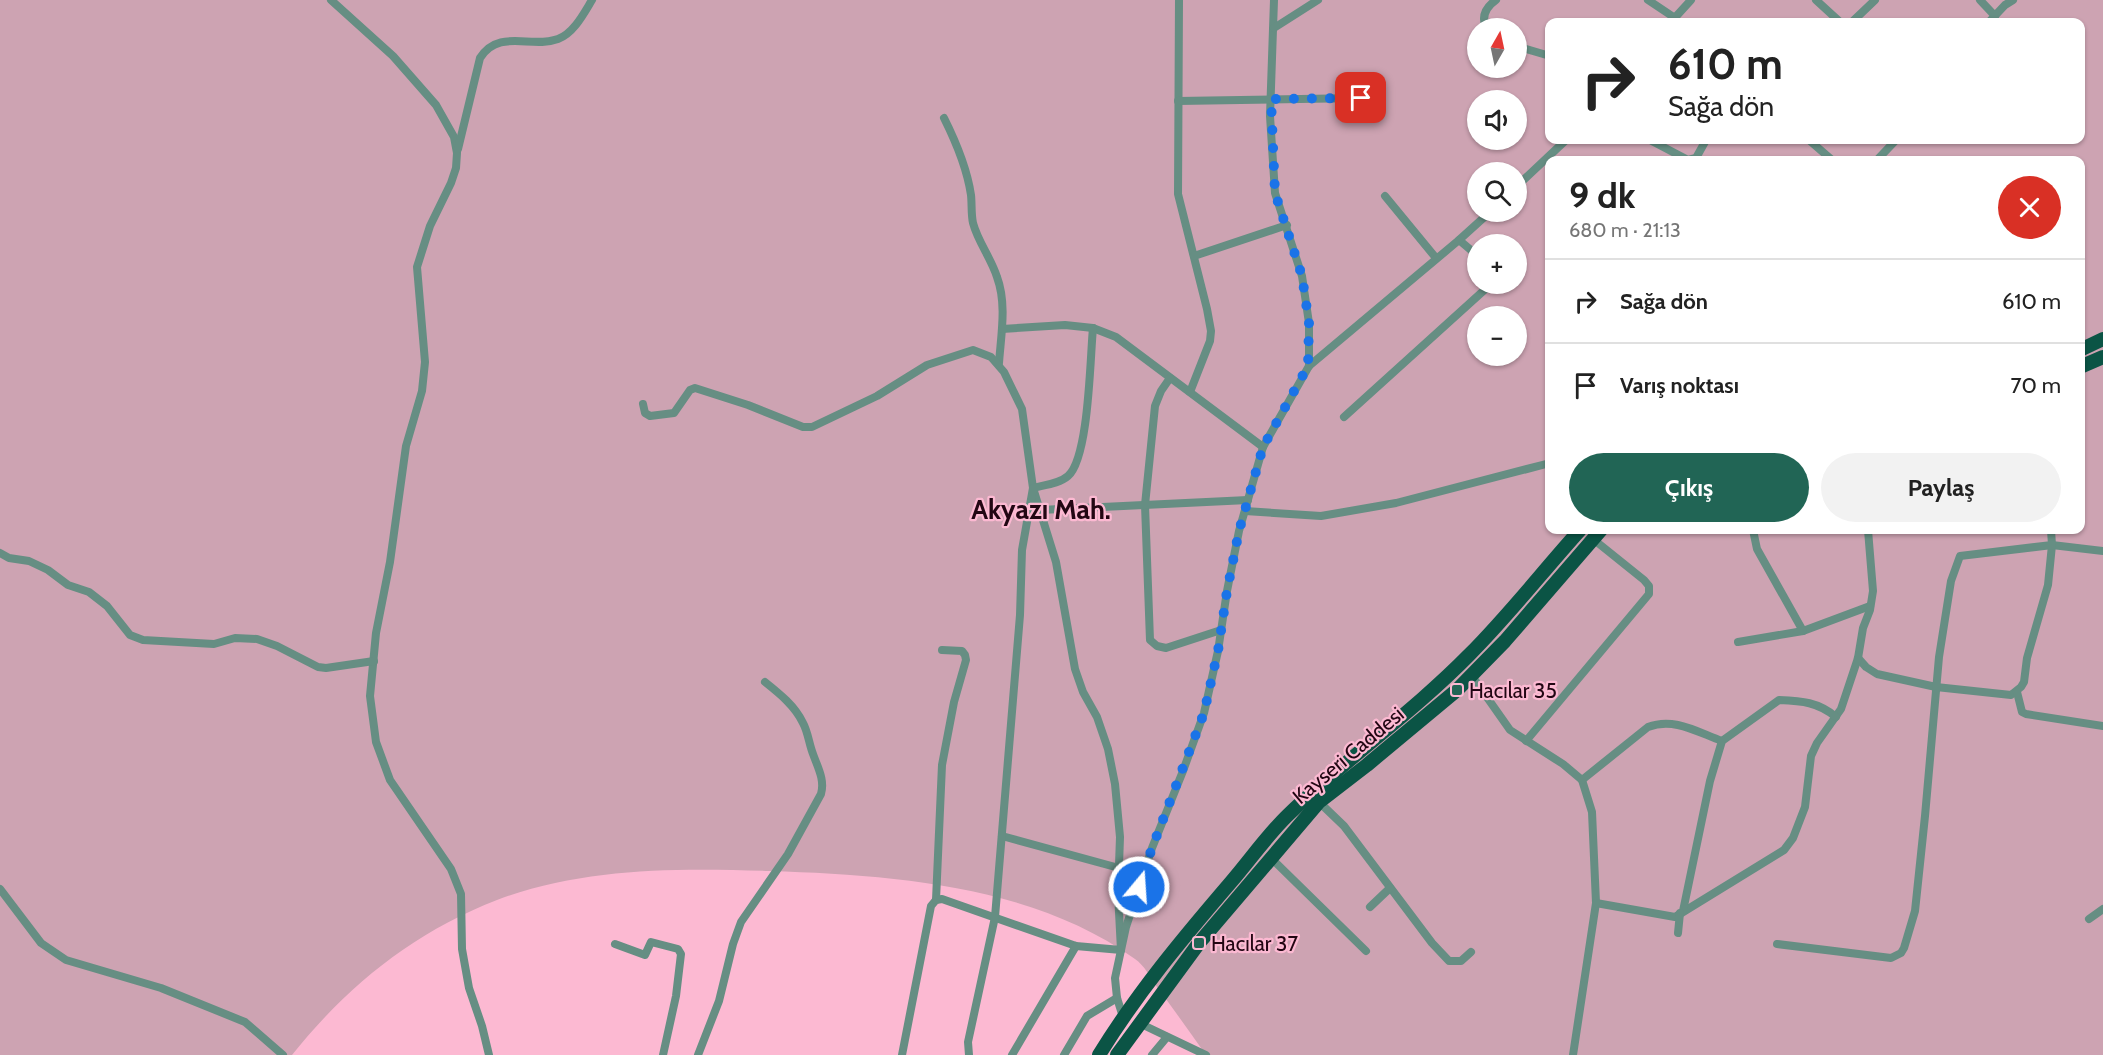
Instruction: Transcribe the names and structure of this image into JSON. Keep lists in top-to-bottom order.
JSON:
{
  "streets": {
    "main road": ["Kayseri Caddesi"]
  },
  "districts": ["Akyazı Mah."],
  "places": {
    "transit": ["Hacılar 35", "Hacılar 37"]
  },
  "north": "top",
  "page": {
    "map_buttons": ["+", "−"],
    "turn": ["610 m", "Sağa dön"],
    "heading": ["9 dk", "680 m · 21:13"],
    "list": [
      {
        "name": "Sağa dön",
        "value": "610 m"
      },
      {
        "name": "Varış noktası",
        "value": "70 m"
      }
    ],
    "buttons": ["Çıkış", "Paylaş"]
  }
}
